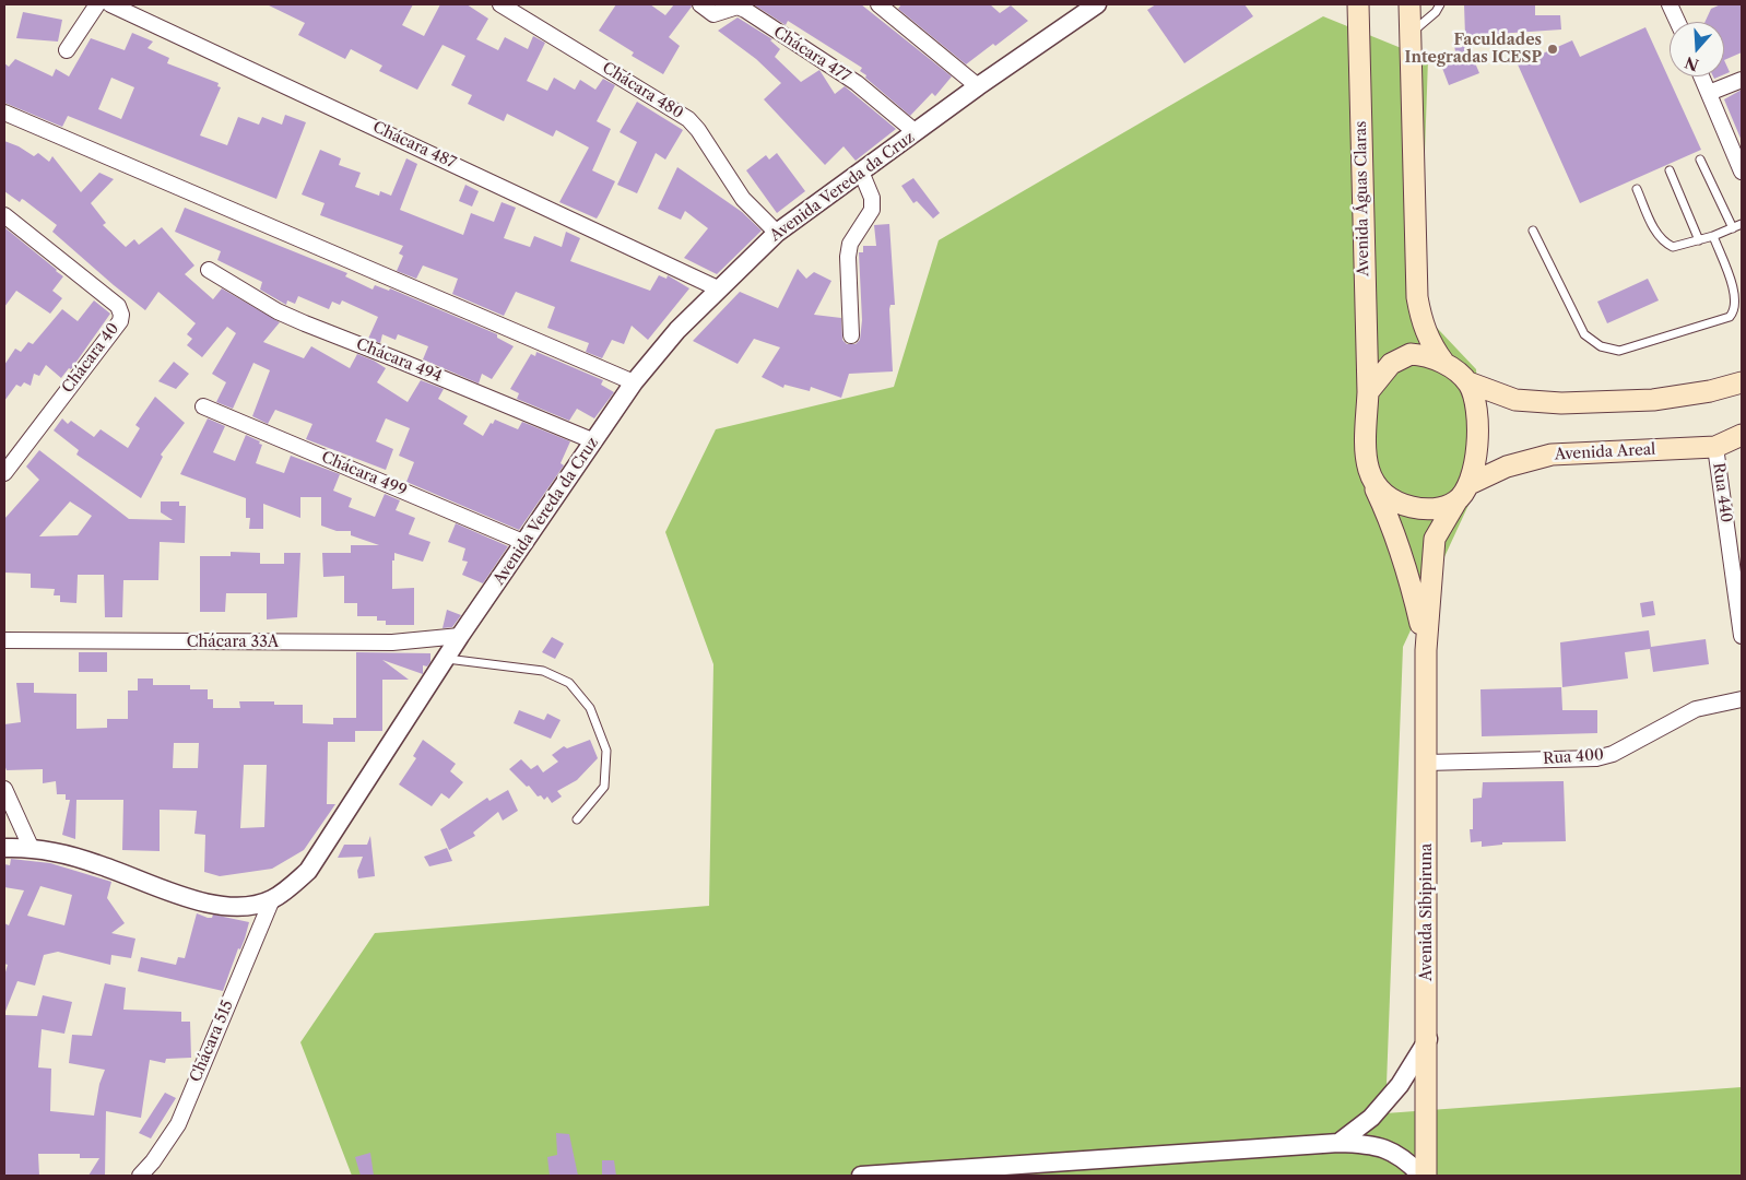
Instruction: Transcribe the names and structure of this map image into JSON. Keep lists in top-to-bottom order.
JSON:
{
  "streets": {
    "main road": ["Avenida Águas Claras", "Avenida Areal", "Avenida Sibipiruna"],
    "street": [
      "Chácara 477",
      "Chácara 480",
      "Chácara 487",
      "Avenida Vereda da Cruz",
      "Chácara 40",
      "Chácara 494",
      "Chácara 499",
      "Rua 440",
      "Chácara 33A",
      "Rua 400",
      "Chácara 515"
    ]
  },
  "crossings": [
    ["Chácara 477", "Avenida Vereda da Cruz"],
    ["Chácara 480", "Avenida Vereda da Cruz"],
    ["Chácara 487", "Avenida Vereda da Cruz"],
    ["Avenida Vereda da Cruz", "Chácara 494"],
    ["Avenida Vereda da Cruz", "Chácara 499"],
    ["Avenida Vereda da Cruz", "Chácara 33A"],
    ["Avenida Vereda da Cruz", "Chácara 515"],
    ["Avenida Águas Claras", "Avenida Areal"],
    ["Avenida Águas Claras", "Avenida Sibipiruna"],
    ["Avenida Areal", "Rua 440"],
    ["Avenida Areal", "Avenida Sibipiruna"],
    ["Rua 400", "Avenida Sibipiruna"]
  ],
  "places": ["Faculdades Integradas ICESP"],
  "north": "bottom"
}
